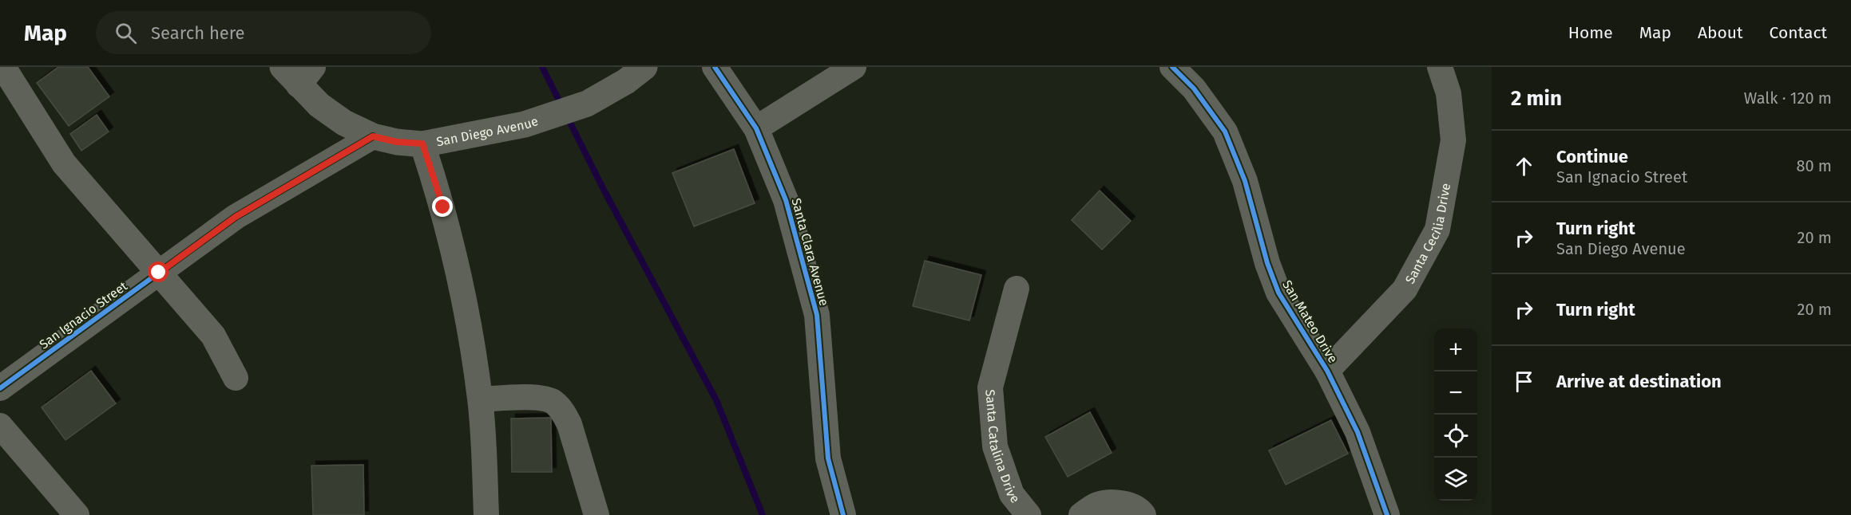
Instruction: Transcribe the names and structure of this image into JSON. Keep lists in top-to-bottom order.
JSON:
{
  "streets": {
    "street": [
      "San Diego Avenue",
      "Santa Cecilia Drive",
      "Santa Clara Avenue",
      "San Ignacio Street",
      "San Mateo Drive",
      "Santa Catalina Drive"
    ]
  },
  "crossings": [
    ["San Diego Avenue", "San Ignacio Street"],
    ["Santa Cecilia Drive", "San Mateo Drive"]
  ],
  "page": {
    "header": "Map",
    "search": "Search here",
    "nav": [
      "Home",
      "Map",
      "About",
      "Contact"
    ],
    "heading": ["2 min", "Walk · 120 m"],
    "list": [
      ["Continue", "San Ignacio Street", "80 m"],
      ["Turn right", "San Diego Avenue", "20 m"],
      ["Turn right", "20 m"],
      "Arrive at destination"
    ],
    "map_buttons": ["+", "−"]
  }
}
